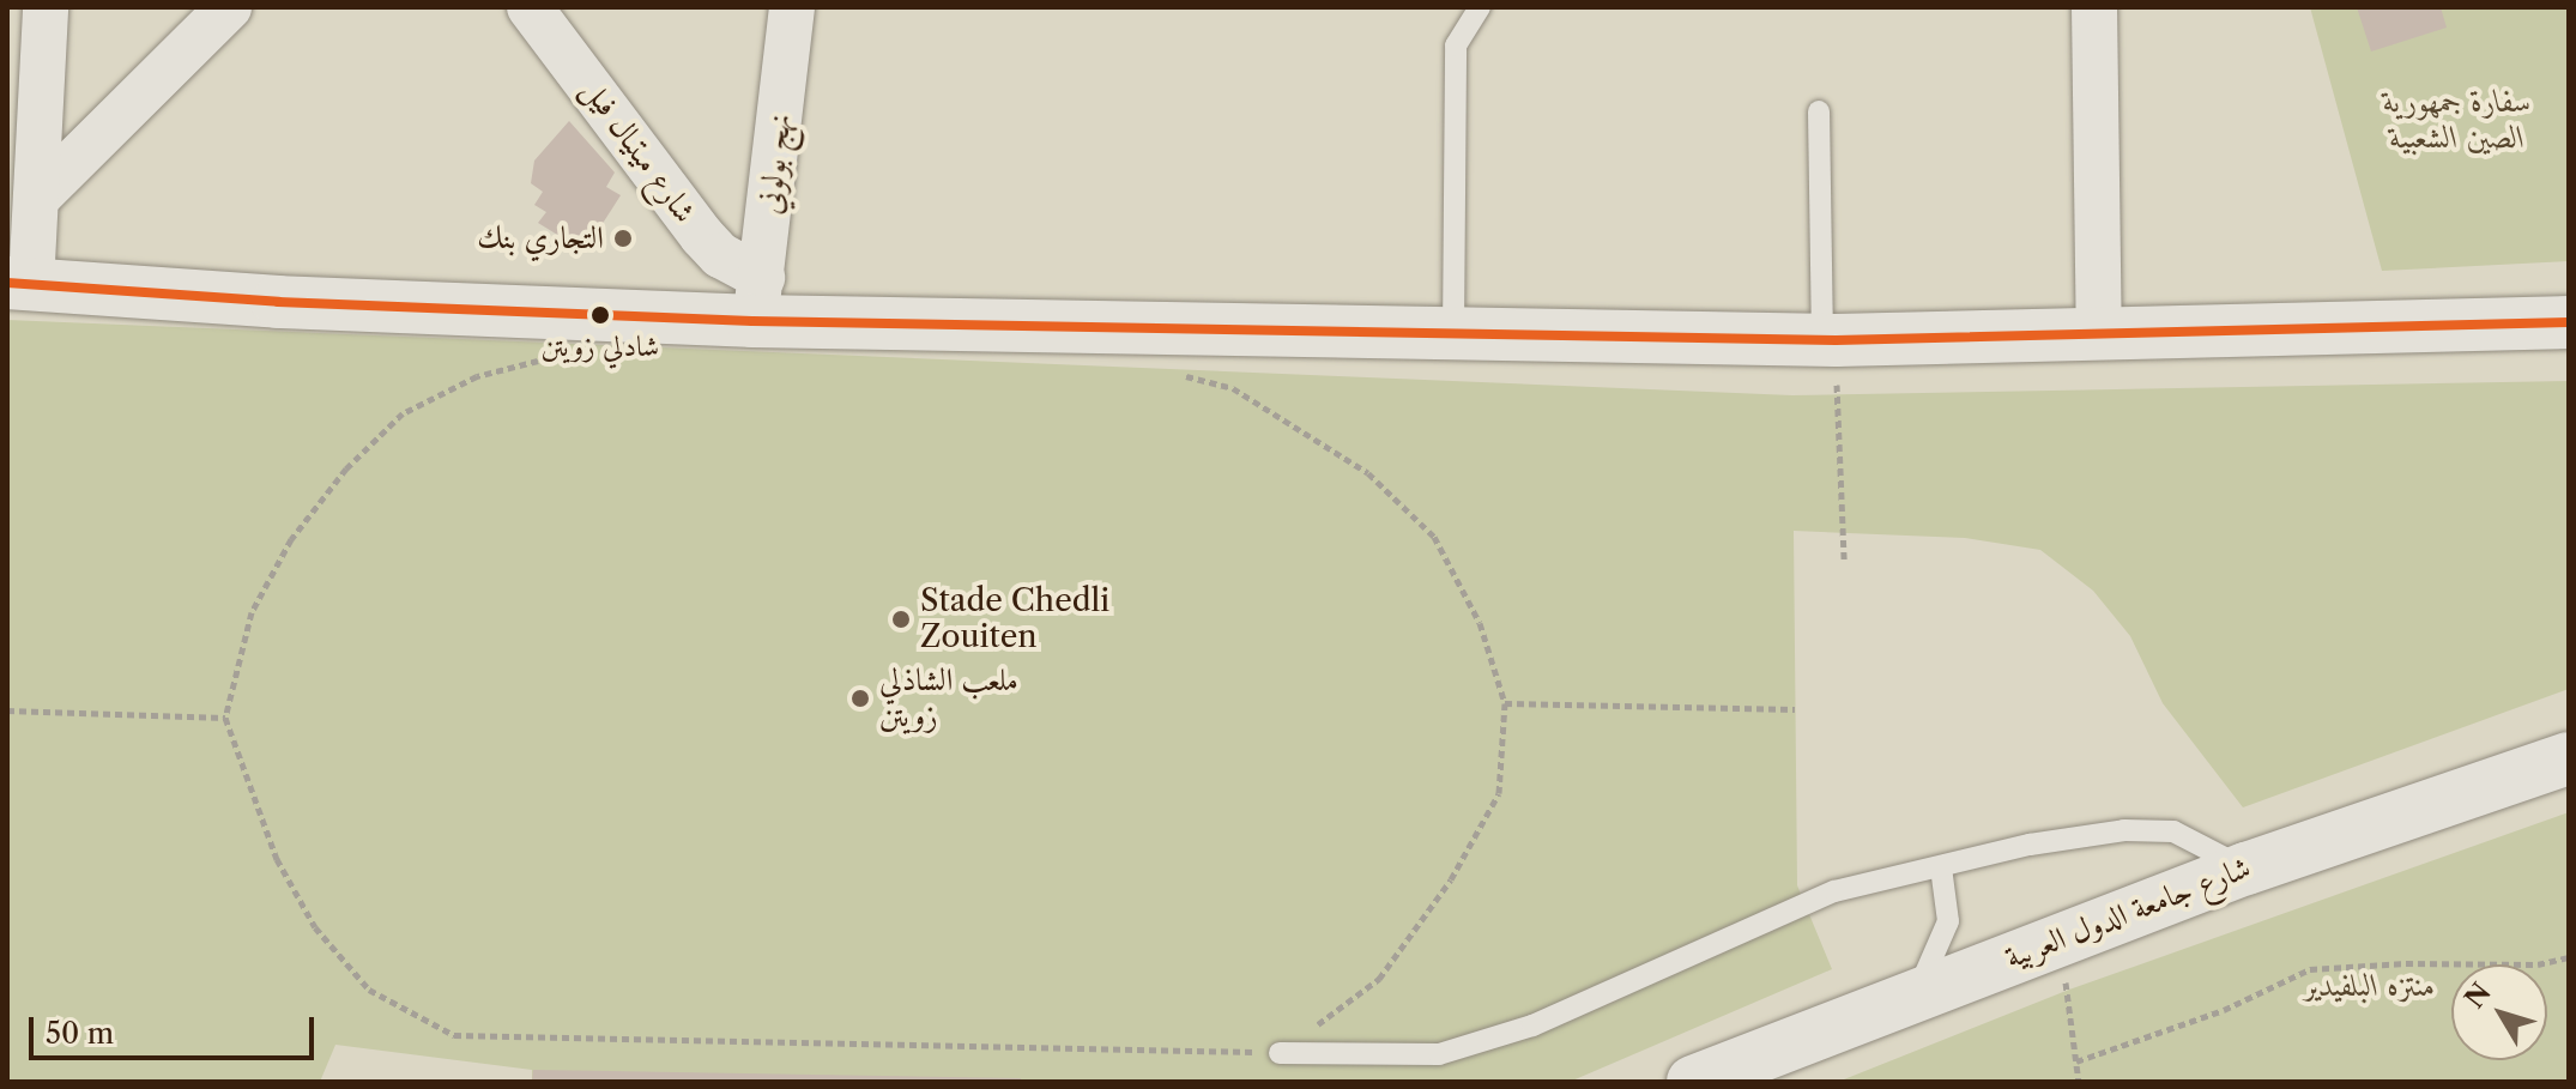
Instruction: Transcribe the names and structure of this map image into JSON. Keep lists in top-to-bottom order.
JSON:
{
  "streets": {
    "main road": ["شارع جامعة الدول العربية"],
    "street": ["شارع ميتيال فيل", "نهج بولوني"]
  },
  "crossings": [
    ["شارع ميتيال فيل", "نهج بولوني"]
  ],
  "parks": ["سفارة جمهورية الصين الشعبية", "منتزه البلفيدير"],
  "places": [
    "التجاري بنك",
    "شادلي زويتن",
    "Stade Chedli Zouiten",
    "ملعب الشاذلي زويتن"
  ],
  "scale_bar": "50 m",
  "north": "top left"
}
